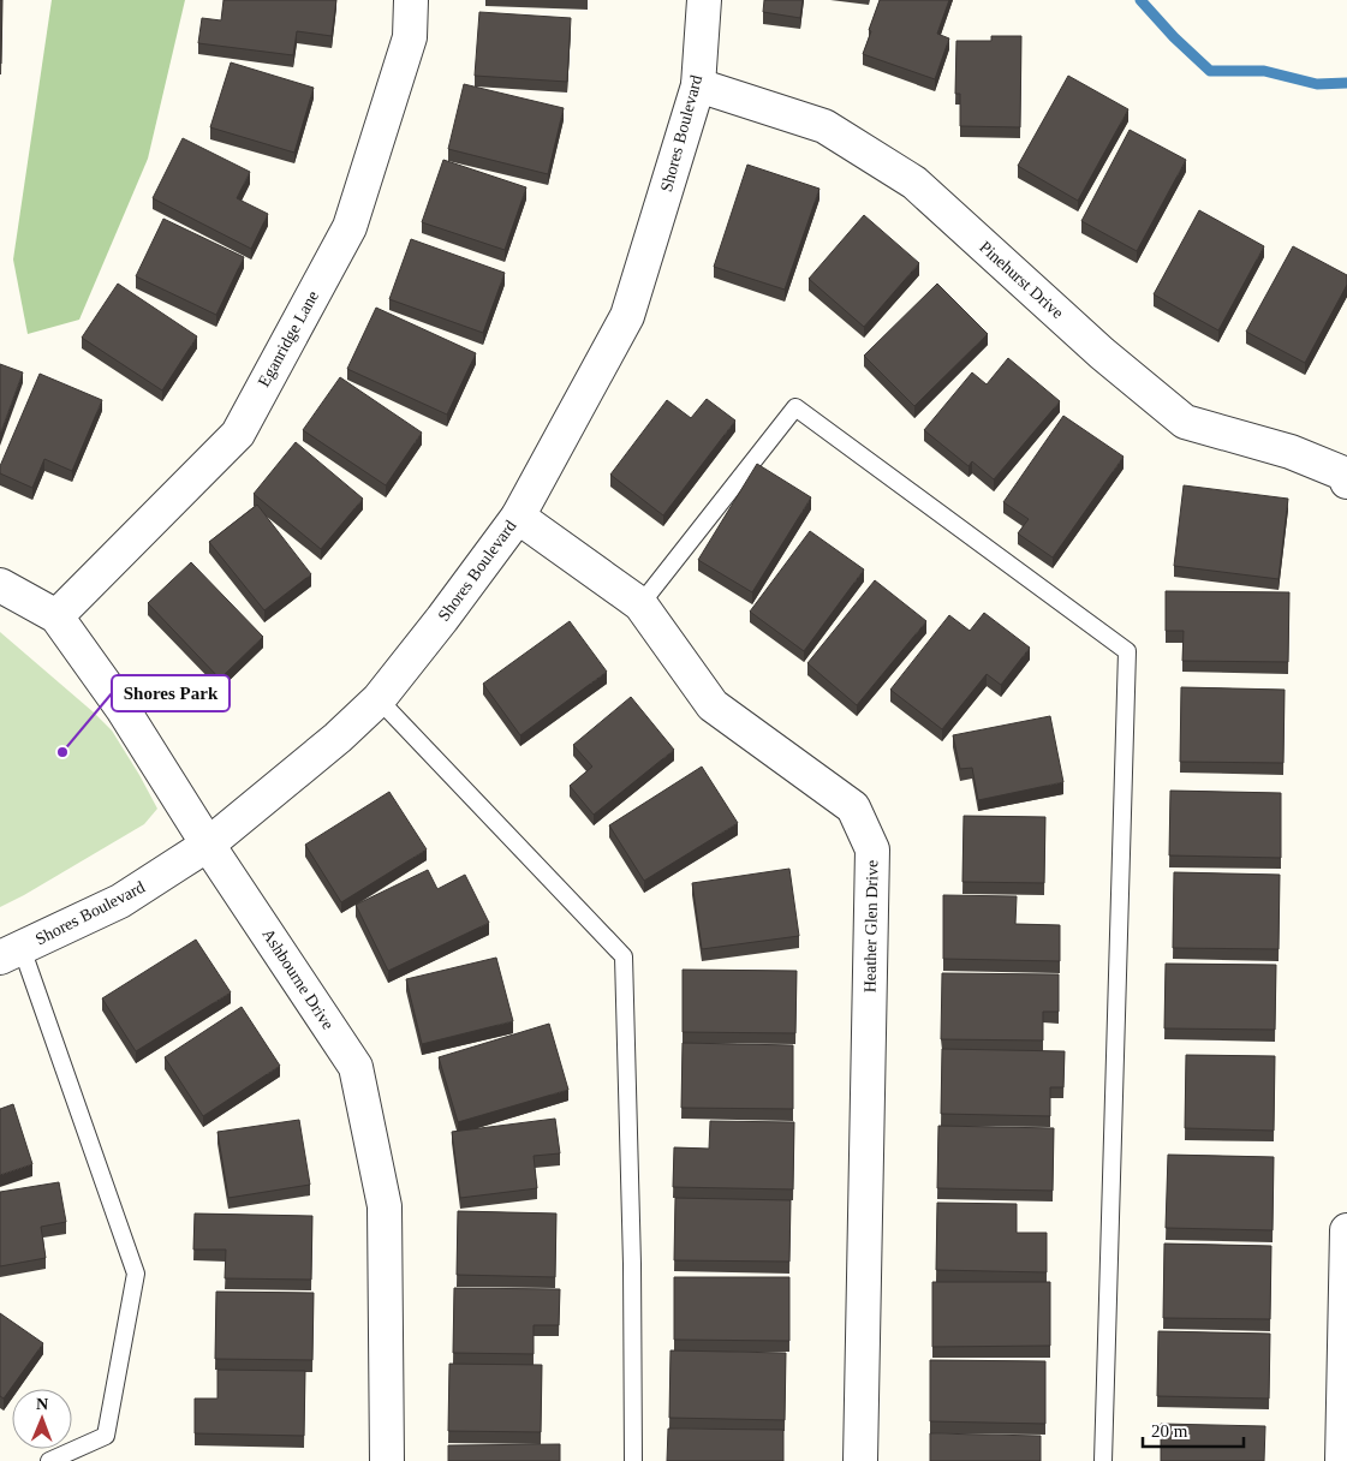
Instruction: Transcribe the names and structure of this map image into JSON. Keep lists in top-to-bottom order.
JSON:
{
  "streets": {
    "street": [
      "Shores Boulevard",
      "Pinehurst Drive",
      "Eganridge Lane",
      "Heather Glen Drive",
      "Ashbourne Drive"
    ]
  },
  "crossings": [
    ["Shores Boulevard", "Pinehurst Drive"],
    ["Shores Boulevard", "Heather Glen Drive"],
    ["Shores Boulevard", "Ashbourne Drive"],
    ["Eganridge Lane", "Ashbourne Drive"]
  ],
  "places": ["Shores Park"],
  "scale_bar": "20 m",
  "north": "top"
}
